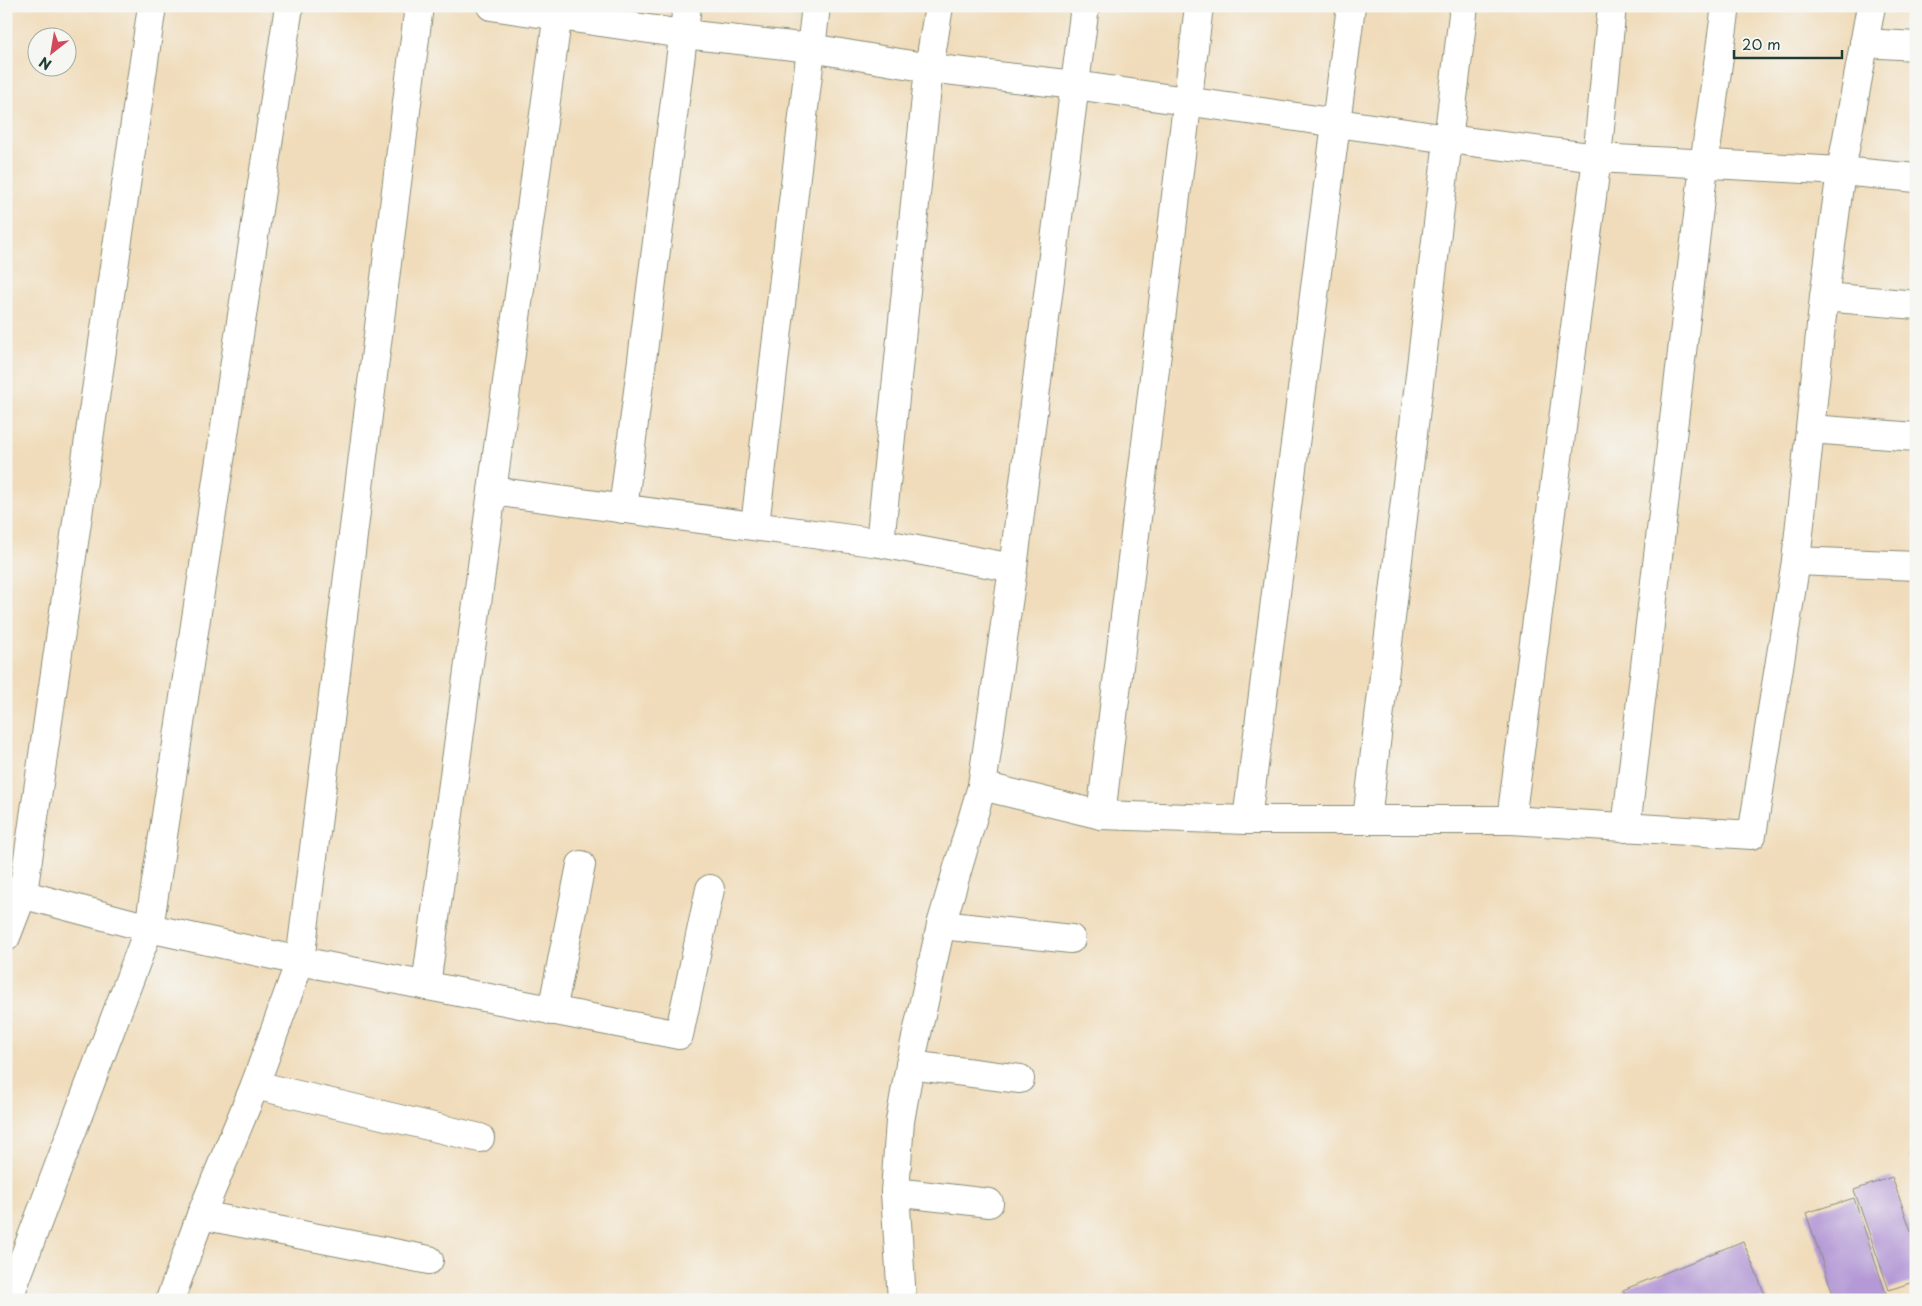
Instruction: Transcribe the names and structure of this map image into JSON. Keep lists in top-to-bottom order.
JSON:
{
  "scale_bar": "20 m",
  "north": "bottom left"
}
